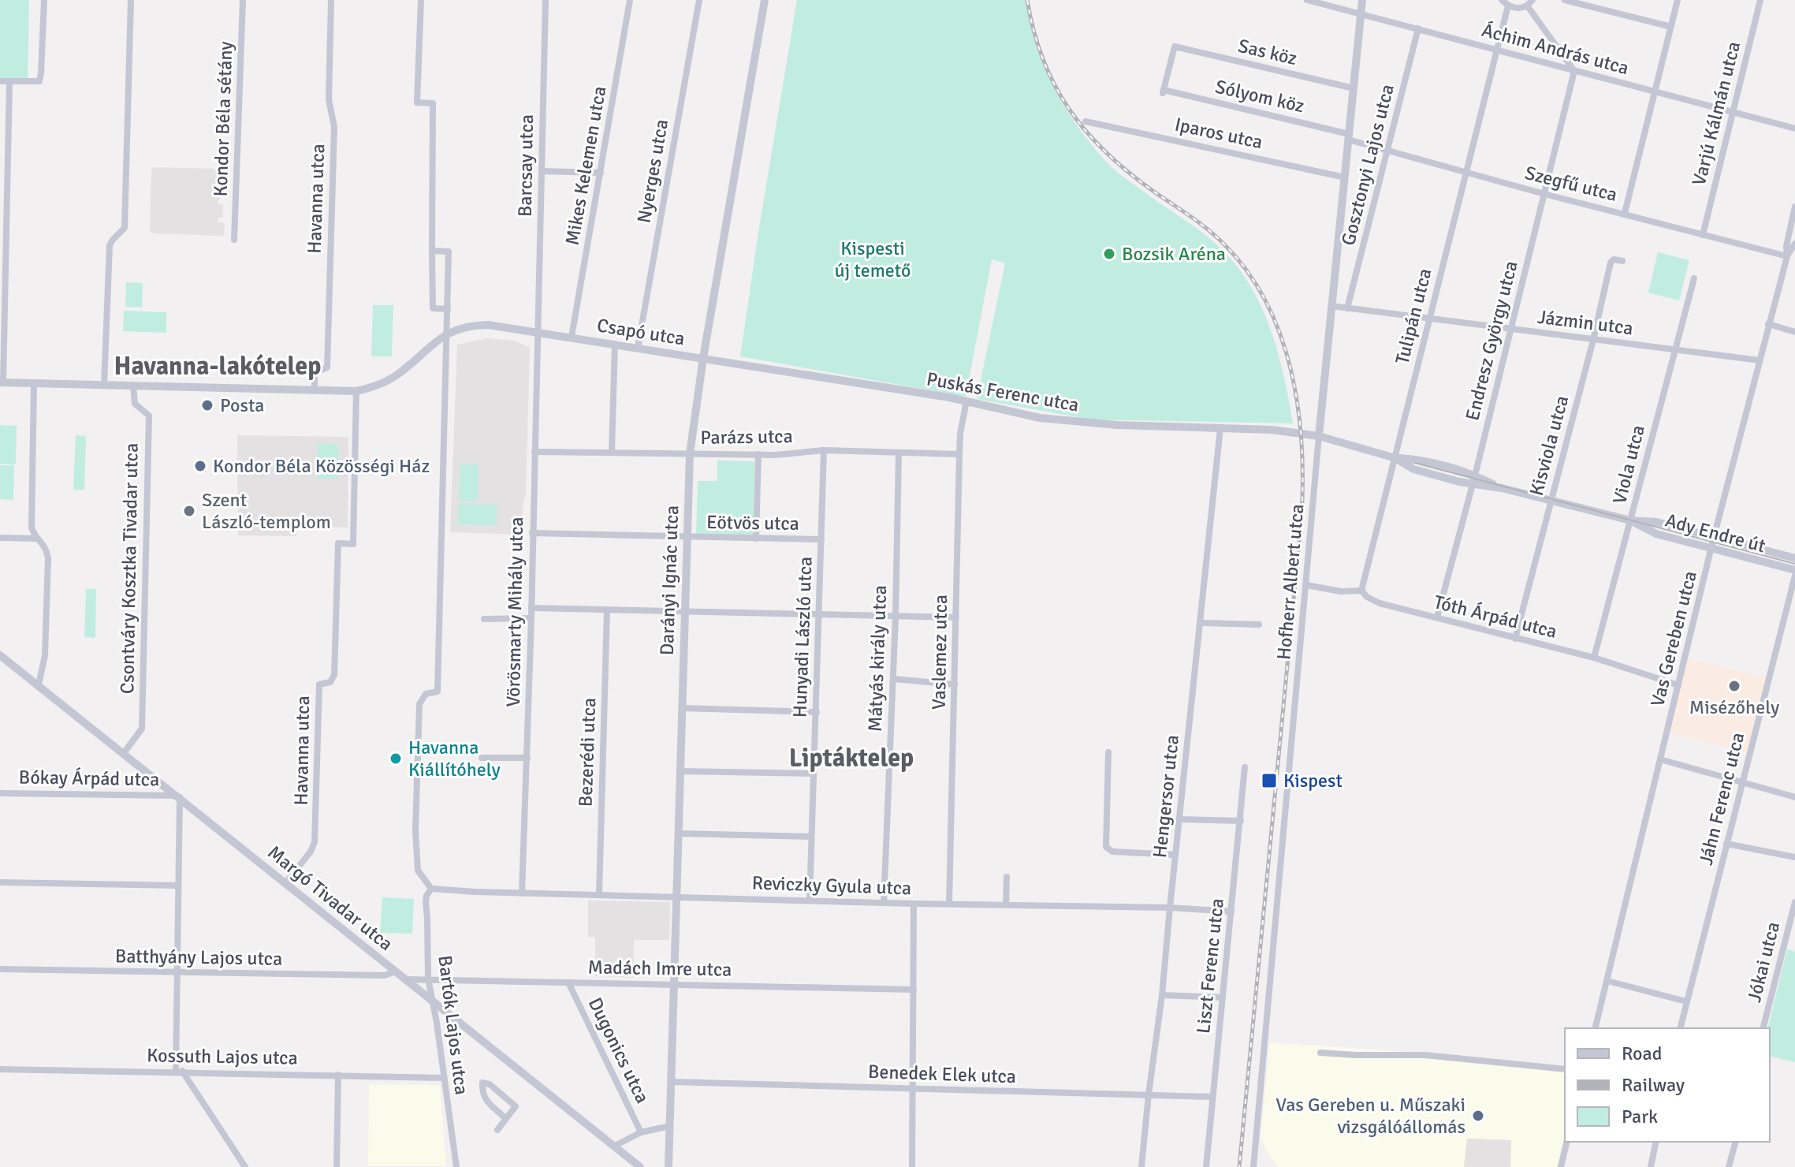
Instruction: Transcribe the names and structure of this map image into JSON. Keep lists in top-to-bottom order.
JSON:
{
  "streets": {
    "street": [
      "Áchim András utca",
      "Sas köz",
      "Sólyom köz",
      "Varjú Kálmán utca",
      "Kondor Béla sétány",
      "Iparos utca",
      "Gosztonyi Lajos utca",
      "Barcsay utca",
      "Mikes Kelemen utca",
      "Nyerges utca",
      "Szegfű utca",
      "Havanna utca",
      "Tulipán utca",
      "Jázmin utca",
      "Csapó utca",
      "Endresz György utca",
      "Puskás Ferenc utca",
      "Parázs utca",
      "Kisviola utca",
      "Viola utca",
      "Eötvös utca",
      "Ady Endre út",
      "Csontváry Kosztka Tivadar utca",
      "Darányi Ignác utca",
      "Hofherr Albert utca",
      "Vörösmarty Mihály utca",
      "Tóth Árpád utca",
      "Hunyadi László utca",
      "Vas Gereben utca",
      "Vaslemez utca",
      "Mátyás király utca",
      "Bezerédi utca",
      "Bókay Árpád utca",
      "Hengersor utca",
      "Jáhn Ferenc utca",
      "Reviczky Gyula utca",
      "Margó Tivadar utca",
      "Batthyány Lajos utca",
      "Jókai utca",
      "Liszt Ferenc utca",
      "Madách Imre utca",
      "Bartók Lajos utca",
      "Dugonics utca",
      "Kossuth Lajos utca",
      "Benedek Elek utca"
    ]
  },
  "crossings": [
    ["Áchim András utca", "Varjú Kálmán utca"],
    ["Áchim András utca", "Gosztonyi Lajos utca"],
    ["Áchim András utca", "Tulipán utca"],
    ["Áchim András utca", "Endresz György utca"],
    ["Áchim András utca", "Hofherr Albert utca"],
    ["Sas köz", "Sólyom köz"],
    ["Sas köz", "Hofherr Albert utca"],
    ["Sólyom köz", "Szegfű utca"],
    ["Sólyom köz", "Hofherr Albert utca"],
    ["Varjú Kálmán utca", "Szegfű utca"],
    ["Iparos utca", "Hofherr Albert utca"],
    ["Gosztonyi Lajos utca", "Szegfű utca"],
    ["Gosztonyi Lajos utca", "Jázmin utca"],
    ["Barcsay utca", "Csapó utca"],
    ["Barcsay utca", "Vörösmarty Mihály utca"],
    ["Mikes Kelemen utca", "Csapó utca"],
    ["Nyerges utca", "Csapó utca"],
    ["Szegfű utca", "Tulipán utca"],
    ["Szegfű utca", "Endresz György utca"],
    ["Szegfű utca", "Hofherr Albert utca"],
    ["Szegfű utca", "Vas Gereben utca"],
    ["Havanna utca", "Margó Tivadar utca"],
    ["Tulipán utca", "Jázmin utca"],
    ["Tulipán utca", "Ady Endre út"],
    ["Tulipán utca", "Tóth Árpád utca"],
    ["Jázmin utca", "Endresz György utca"],
    ["Jázmin utca", "Kisviola utca"],
    ["Jázmin utca", "Viola utca"],
    ["Jázmin utca", "Hofherr Albert utca"],
    ["Jázmin utca", "Vas Gereben utca"],
    ["Csapó utca", "Puskás Ferenc utca"],
    ["Csapó utca", "Darányi Ignác utca"],
    ["Csapó utca", "Vörösmarty Mihály utca"],
    ["Endresz György utca", "Ady Endre út"],
    ["Endresz György utca", "Tóth Árpád utca"],
    ["Puskás Ferenc utca", "Ady Endre út"],
    ["Puskás Ferenc utca", "Vaslemez utca"],
    ["Puskás Ferenc utca", "Hengersor utca"],
    ["Parázs utca", "Darányi Ignác utca"],
    ["Parázs utca", "Vörösmarty Mihály utca"],
    ["Parázs utca", "Hunyadi László utca"],
    ["Parázs utca", "Vaslemez utca"],
    ["Parázs utca", "Mátyás király utca"],
    ["Kisviola utca", "Ady Endre út"],
    ["Kisviola utca", "Tóth Árpád utca"],
    ["Viola utca", "Ady Endre út"],
    ["Viola utca", "Tóth Árpád utca"],
    ["Eötvös utca", "Darányi Ignác utca"],
    ["Eötvös utca", "Vörösmarty Mihály utca"],
    ["Eötvös utca", "Hunyadi László utca"],
    ["Ady Endre út", "Hofherr Albert utca"],
    ["Ady Endre út", "Vas Gereben utca"],
    ["Csontváry Kosztka Tivadar utca", "Margó Tivadar utca"],
    ["Darányi Ignác utca", "Reviczky Gyula utca"],
    ["Darányi Ignác utca", "Madách Imre utca"],
    ["Darányi Ignác utca", "Benedek Elek utca"],
    ["Hofherr Albert utca", "Tóth Árpád utca"],
    ["Vörösmarty Mihály utca", "Reviczky Gyula utca"],
    ["Tóth Árpád utca", "Vas Gereben utca"],
    ["Hunyadi László utca", "Reviczky Gyula utca"],
    ["Vaslemez utca", "Reviczky Gyula utca"],
    ["Mátyás király utca", "Reviczky Gyula utca"],
    ["Bezerédi utca", "Reviczky Gyula utca"],
    ["Bókay Árpád utca", "Margó Tivadar utca"],
    ["Hengersor utca", "Reviczky Gyula utca"],
    ["Hengersor utca", "Benedek Elek utca"],
    ["Reviczky Gyula utca", "Liszt Ferenc utca"],
    ["Reviczky Gyula utca", "Bartók Lajos utca"],
    ["Margó Tivadar utca", "Batthyány Lajos utca"],
    ["Margó Tivadar utca", "Madách Imre utca"],
    ["Margó Tivadar utca", "Bartók Lajos utca"],
    ["Liszt Ferenc utca", "Benedek Elek utca"],
    ["Madách Imre utca", "Bartók Lajos utca"],
    ["Madách Imre utca", "Dugonics utca"],
    ["Bartók Lajos utca", "Kossuth Lajos utca"]
  ],
  "districts": ["Havanna-lakótelep", "Liptáktelep"],
  "parks": ["Kispesti új temető"],
  "places": {
    "other": [
      "Bozsik Aréna",
      "Posta",
      "Kondor Béla Közösségi Ház",
      "Szent László-templom",
      "Misézőhely",
      "Havanna Kiállítóhely",
      "Vas Gereben u. Műszaki vizsgálóállomás"
    ],
    "transit": ["Kispest"]
  },
  "legend": ["Road", "Railway", "Park"]
}
